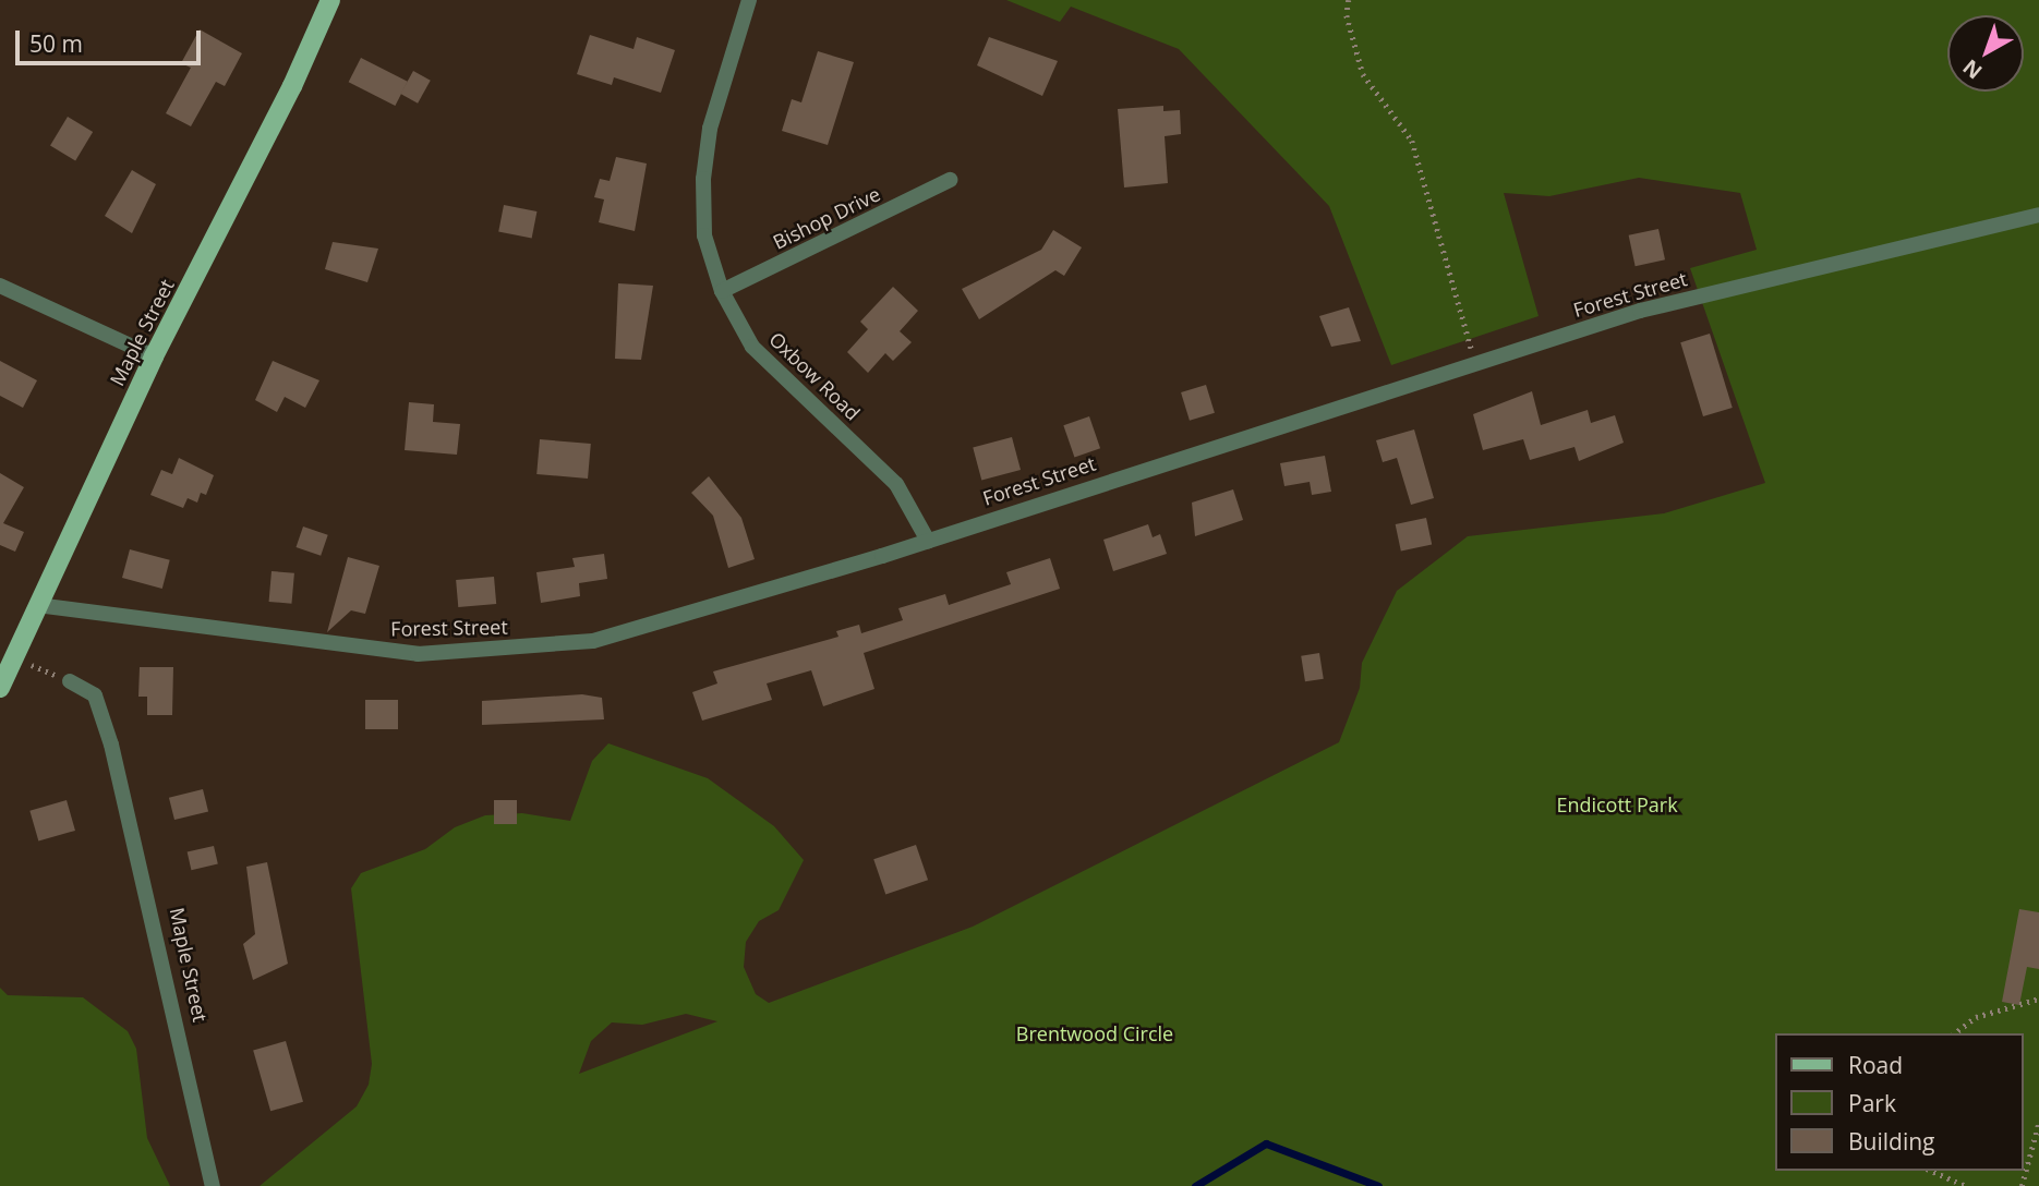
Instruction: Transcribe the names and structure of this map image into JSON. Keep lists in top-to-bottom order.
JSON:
{
  "streets": {
    "main road": ["Maple Street"],
    "street": ["Bishop Drive", "Forest Street", "Oxbow Road"]
  },
  "crossings": [
    ["Bishop Drive", "Oxbow Road"],
    ["Forest Street", "Maple Street"],
    ["Forest Street", "Oxbow Road"]
  ],
  "parks": ["Endicott Park", "Brentwood Circle"],
  "legend": ["Road", "Park", "Building"],
  "scale_bar": "50 m",
  "north": "bottom left"
}
